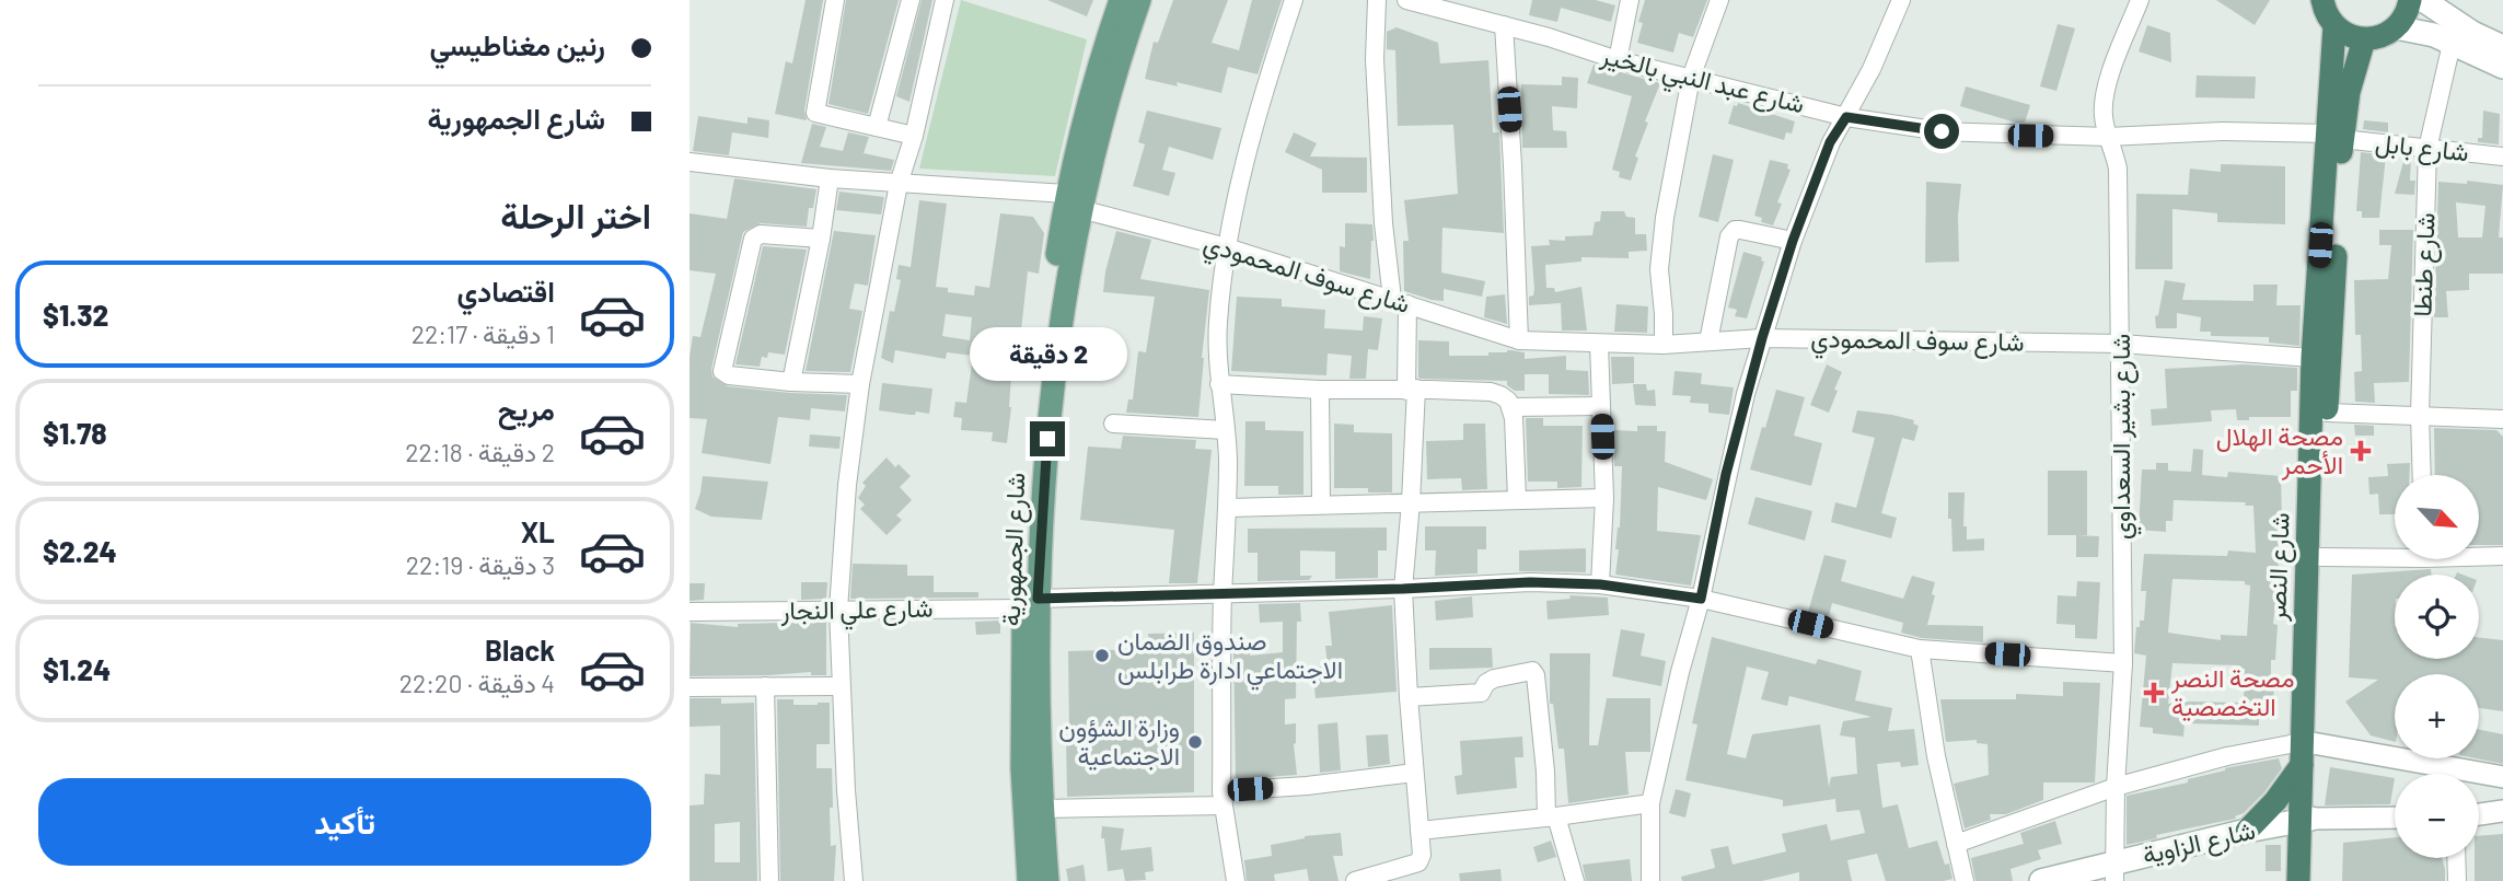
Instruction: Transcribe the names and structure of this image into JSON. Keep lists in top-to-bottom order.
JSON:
{
  "streets": {
    "highway": ["شارع النصر"],
    "main road": ["شارع الجمهورية", "شارع الزاوية"],
    "street": [
      "شارع عبد النبي بالخير",
      "شارع بابل",
      "شارع طنطا",
      "شارع سوف المحمودي",
      "شارع بشير السعداوي",
      "شارع علي النجار"
    ]
  },
  "crossings": [
    ["شارع عبد النبي بالخير", "شارع بابل"],
    ["شارع عبد النبي بالخير", "شارع بشير السعداوي"],
    ["شارع عبد النبي بالخير", "شارع النصر"],
    ["شارع بابل", "شارع طنطا"],
    ["شارع بابل", "شارع النصر"],
    ["شارع سوف المحمودي", "شارع بشير السعداوي"],
    ["شارع سوف المحمودي", "شارع الجمهورية"],
    ["شارع سوف المحمودي", "شارع النصر"],
    ["شارع بشير السعداوي", "شارع علي النجار"],
    ["شارع بشير السعداوي", "شارع الزاوية"],
    ["شارع الجمهورية", "شارع علي النجار"],
    ["شارع النصر", "شارع الزاوية"]
  ],
  "places": {
    "health": ["مصحة الهلال الأحمر", "مصحة النصر التخصصية"],
    "other": ["صندوق الضمان الاجتماعي ادارة طرابلس", "وزارة الشؤون الاجتماعية"]
  },
  "north": "bottom right",
  "page": {
    "banner": ["رنين مغناطيسي", "شارع الجمهورية"],
    "heading": "اختر الرحلة",
    "list": [
      {
        "name": "اقتصادي",
        "note": "1 دقيقة · 22:17",
        "value": "$1.32"
      },
      {
        "name": "مريح",
        "note": "2 دقيقة · 22:18",
        "value": "$1.78"
      },
      {
        "name": "XL",
        "note": "3 دقيقة · 22:19",
        "value": "$2.24"
      },
      {
        "name": "Black",
        "note": "4 دقيقة · 22:20",
        "value": "$1.24"
      }
    ],
    "bubble": "2 دقيقة",
    "map_buttons": ["+", "−"],
    "buttons": "تأكيد"
  }
}
